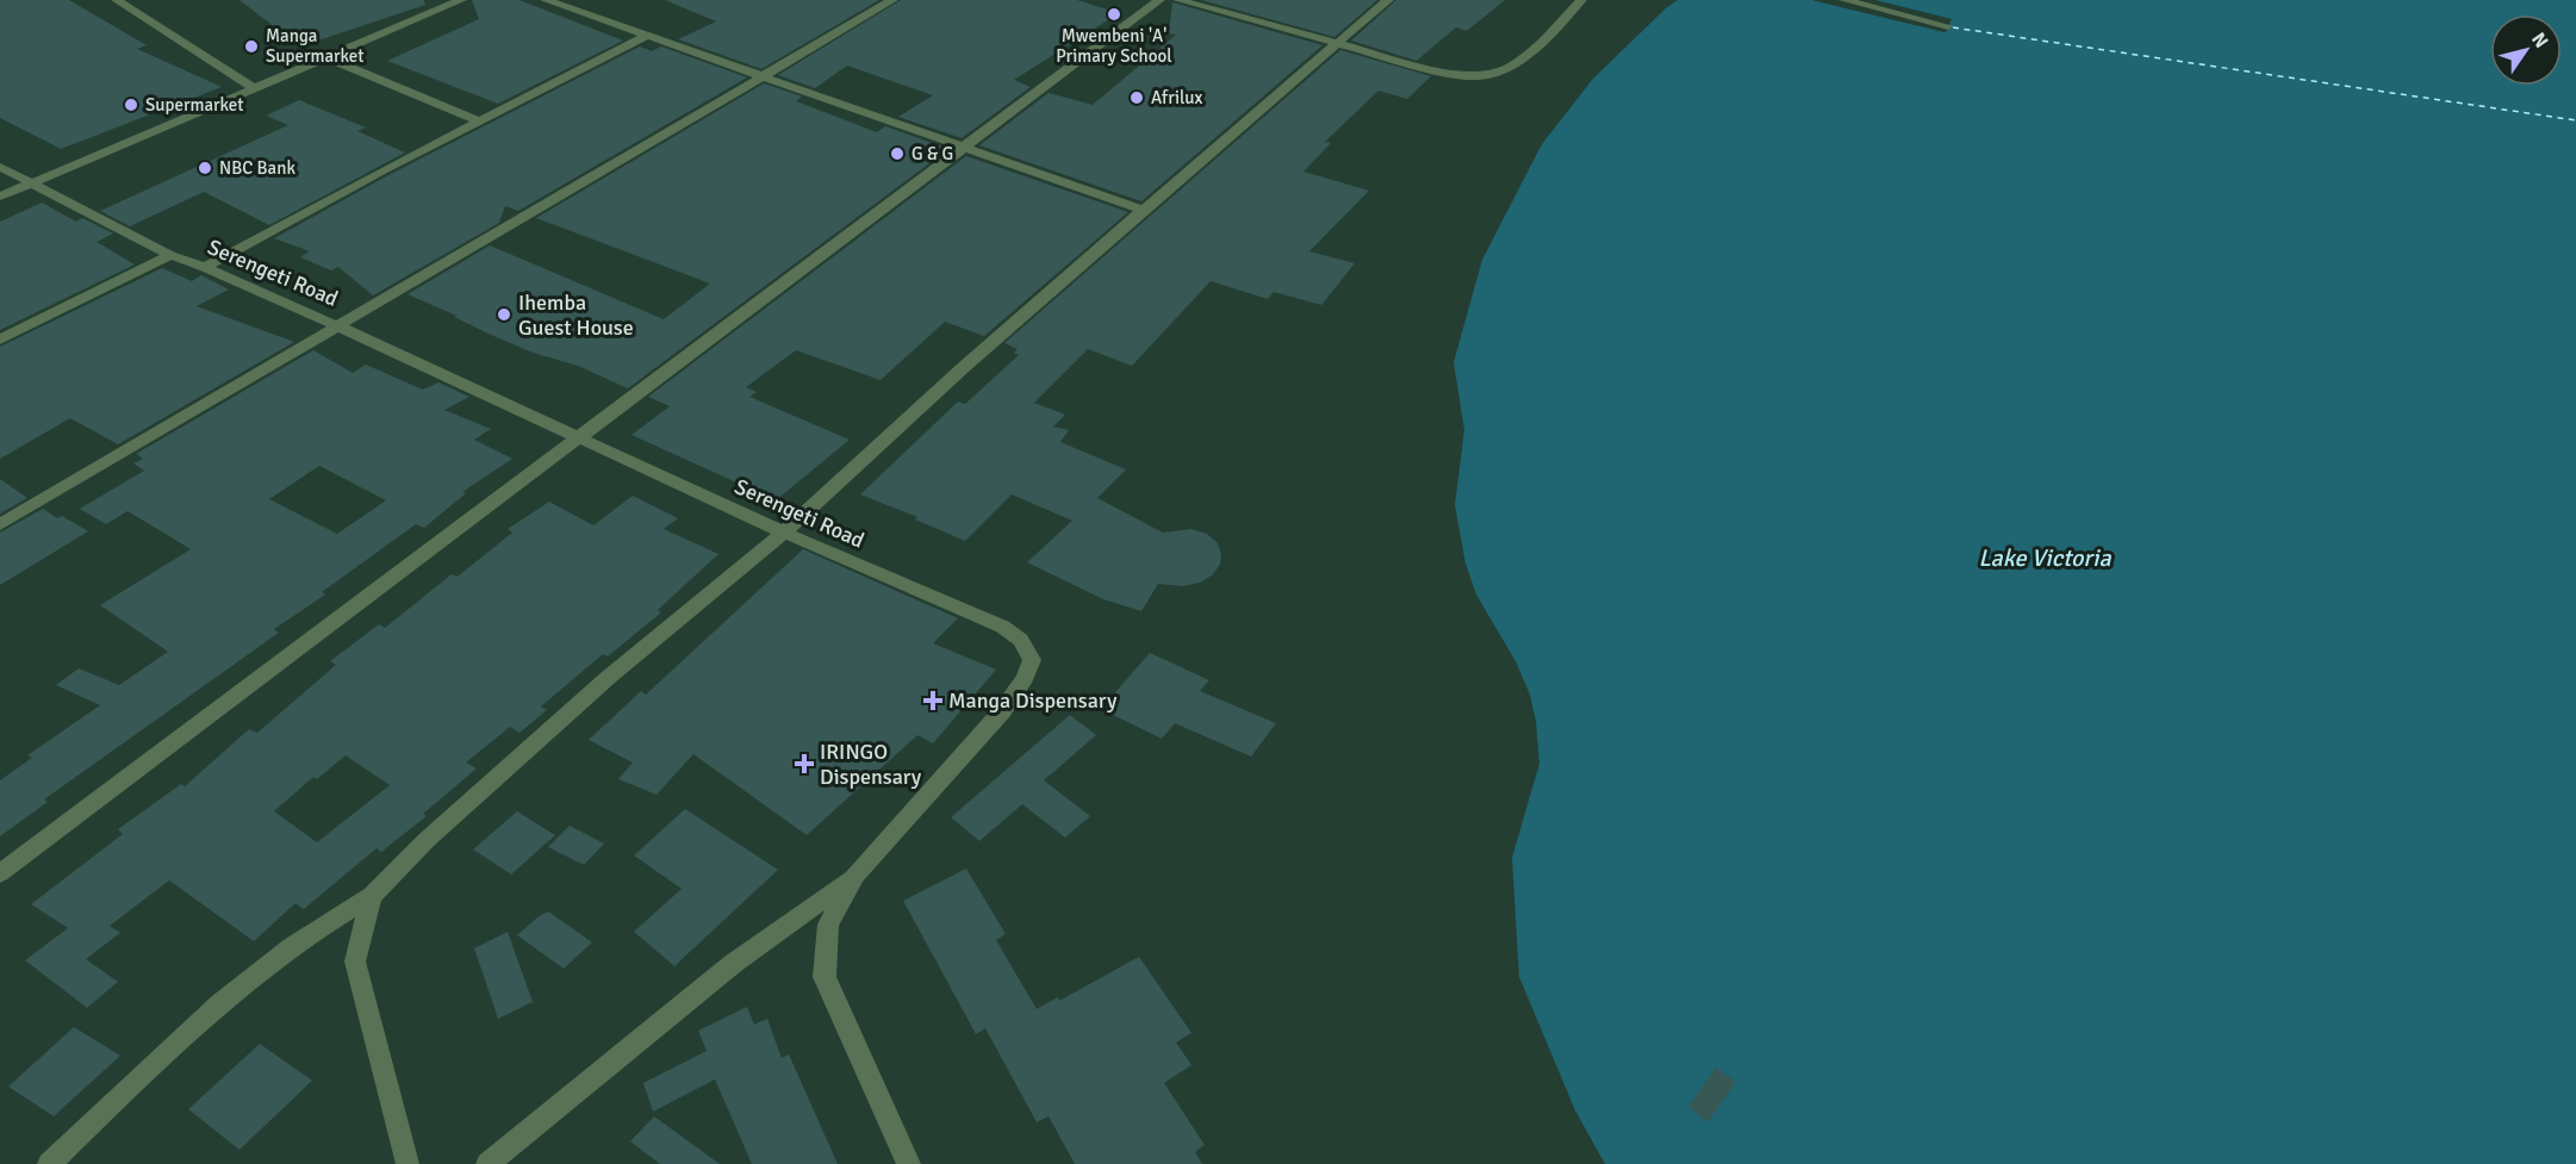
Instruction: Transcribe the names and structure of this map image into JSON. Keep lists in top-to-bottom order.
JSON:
{
  "streets": {
    "street": ["Serengeti Road"]
  },
  "water": ["Lake Victoria"],
  "places": {
    "other": [
      "Mwembeni 'A' Primary School",
      "Manga Supermarket",
      "Afrilux",
      "Supermarket",
      "G & G",
      "NBC Bank",
      "Ihemba Guest House"
    ],
    "health": ["Manga Dispensary", "IRINGO Dispensary"]
  },
  "north": "top right"
}
